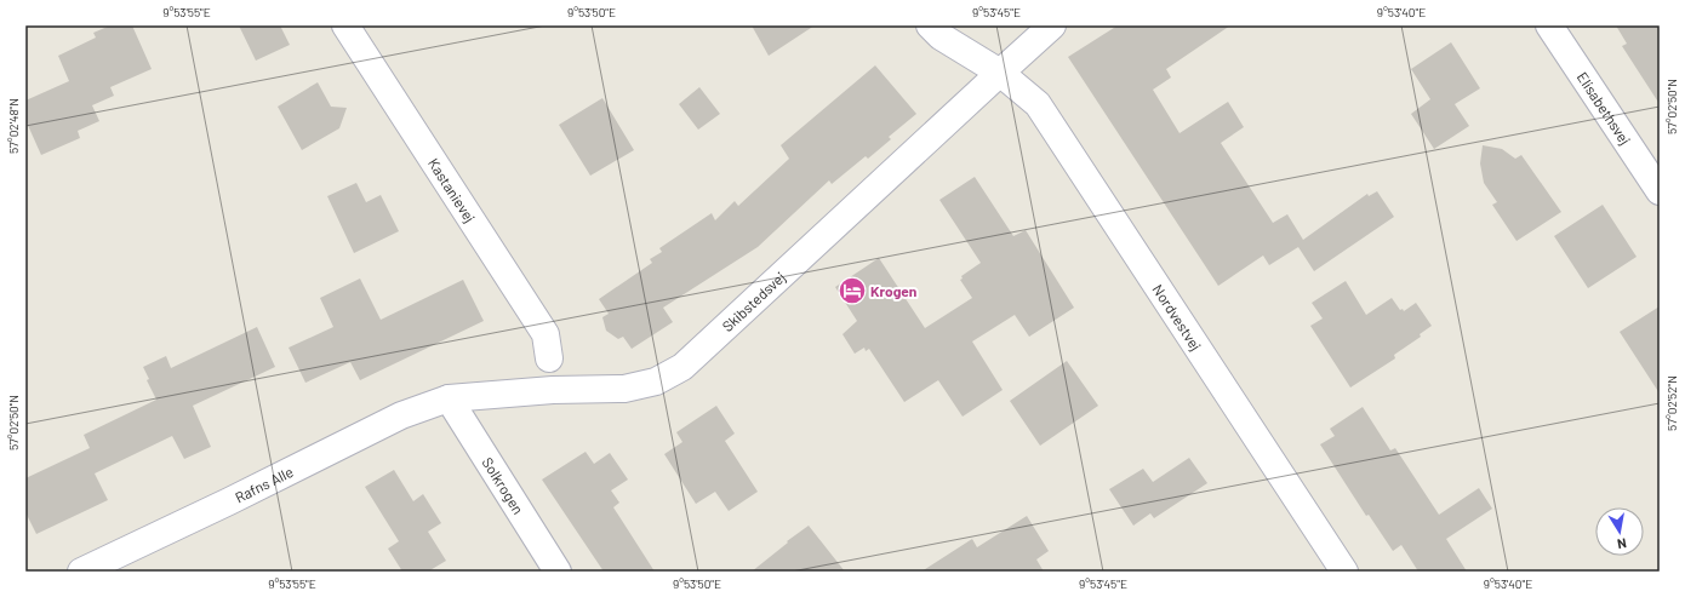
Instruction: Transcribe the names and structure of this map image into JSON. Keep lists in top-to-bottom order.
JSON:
{
  "streets": {
    "street": [
      "Elisabethsvej",
      "Kastanievej",
      "Skibstedsvej",
      "Nordvestvej",
      "Rafns Alle",
      "Solkrogen"
    ]
  },
  "crossings": [
    ["Skibstedsvej", "Nordvestvej"],
    ["Skibstedsvej", "Rafns Alle"],
    ["Skibstedsvej", "Solkrogen"],
    ["Rafns Alle", "Solkrogen"]
  ],
  "places": {
    "hotel": ["Krogen"]
  },
  "north": "bottom",
  "coordinates": [
    "9°53'55\"E",
    "9°53'50\"E",
    "9°53'45\"E",
    "9°53'40\"E",
    "57°02'50\"N",
    "57°02'48\"N",
    "57°02'52\"N"
  ]
}
